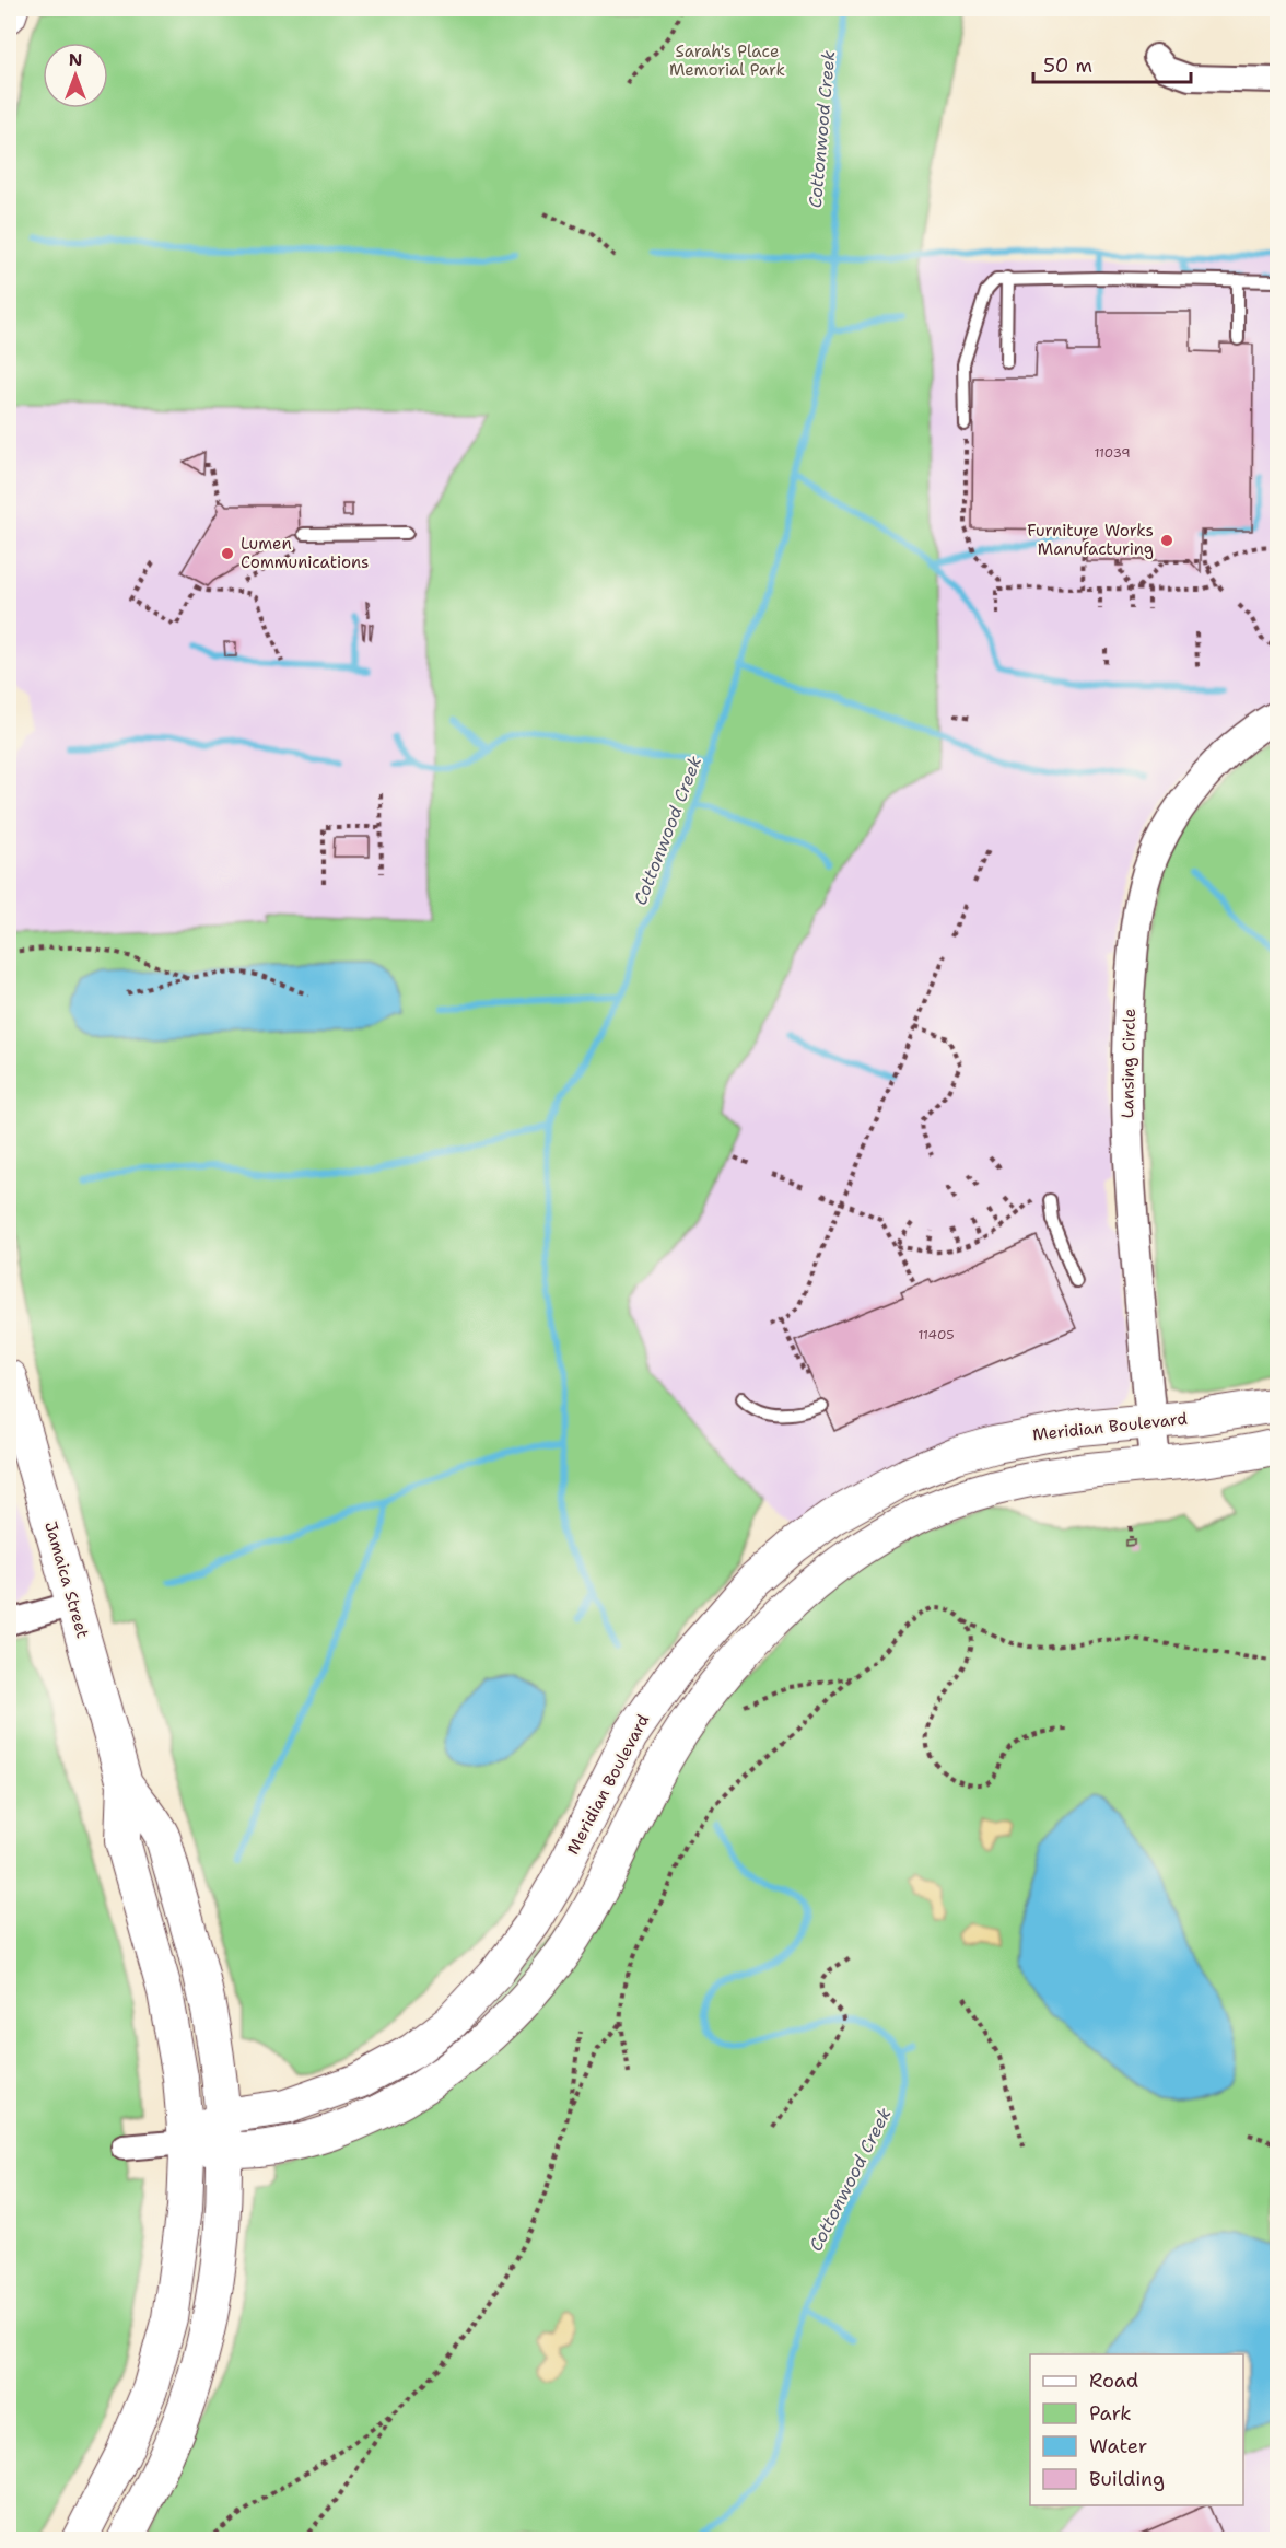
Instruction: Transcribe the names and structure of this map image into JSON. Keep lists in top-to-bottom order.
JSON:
{
  "streets": {
    "main road": ["Meridian Boulevard", "Jamaica Street"],
    "street": ["Lansing Circle"]
  },
  "crossings": [
    ["Lansing Circle", "Meridian Boulevard"],
    ["Meridian Boulevard", "Jamaica Street"]
  ],
  "water": ["Cottonwood Creek"],
  "parks": ["Sarah's Place Memorial Park"],
  "places": ["Furniture Works Manufacturing", "Lumen Communications"],
  "house_numbers": ["11039", "11405"],
  "legend": [
    "Road",
    "Park",
    "Water",
    "Building"
  ],
  "scale_bar": "50 m",
  "north": "top"
}
